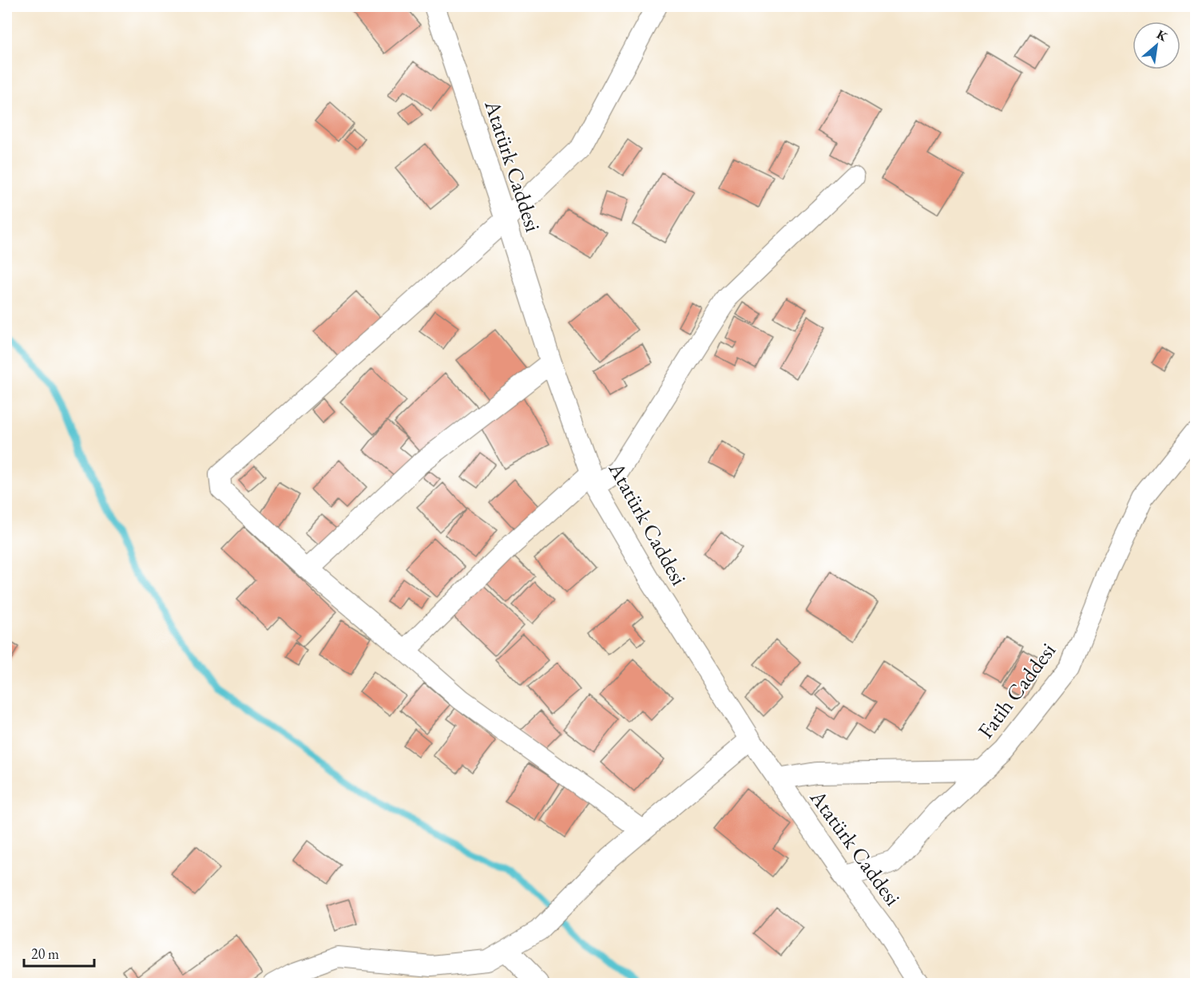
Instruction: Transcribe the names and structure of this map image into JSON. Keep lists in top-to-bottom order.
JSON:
{
  "streets": {
    "street": ["Atatürk Caddesi", "Fatih Caddesi"]
  },
  "crossings": [
    ["Atatürk Caddesi", "Fatih Caddesi"]
  ],
  "scale_bar": "20 m",
  "north": "top right"
}
